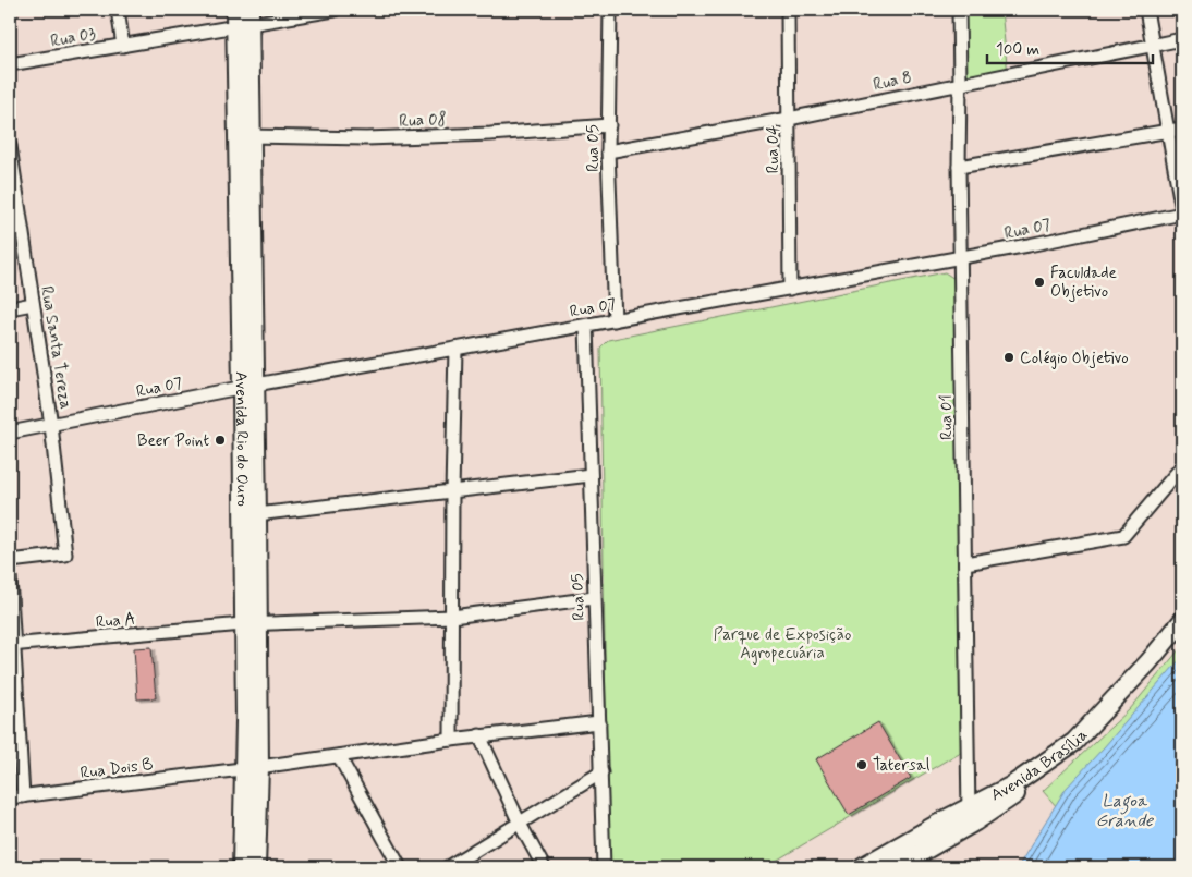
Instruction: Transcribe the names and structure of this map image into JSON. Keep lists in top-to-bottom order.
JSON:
{
  "streets": {
    "main road": ["Avenida Rio do Ouro", "Avenida Brasília"],
    "street": [
      "Rua 03",
      "Rua 8",
      "Rua 08",
      "Rua 05",
      "Rua 04",
      "Rua 07",
      "Rua Santa Tereza",
      "Rua 01",
      "Rua A",
      "Rua Dois B"
    ]
  },
  "crossings": [
    ["Rua 03", "Avenida Rio do Ouro"],
    ["Rua 8", "Rua 05"],
    ["Rua 8", "Rua 04"],
    ["Rua 8", "Rua 01"],
    ["Rua 08", "Rua 05"],
    ["Rua 08", "Avenida Rio do Ouro"],
    ["Rua 05", "Rua 07"],
    ["Rua 05", "Rua A"],
    ["Rua 05", "Rua Dois B"],
    ["Rua 04", "Rua 07"],
    ["Rua 07", "Rua Santa Tereza"],
    ["Rua 07", "Rua 01"],
    ["Rua 07", "Avenida Rio do Ouro"],
    ["Rua 01", "Avenida Brasília"],
    ["Avenida Rio do Ouro", "Rua A"],
    ["Avenida Rio do Ouro", "Rua Dois B"]
  ],
  "water": ["Lagoa Grande"],
  "parks": ["Parque de Exposição Agropecuária"],
  "places": [
    "Faculdade Objetivo",
    "Colégio Objetivo",
    "Beer Point",
    "Tatersal"
  ],
  "scale_bar": "100 m"
}
